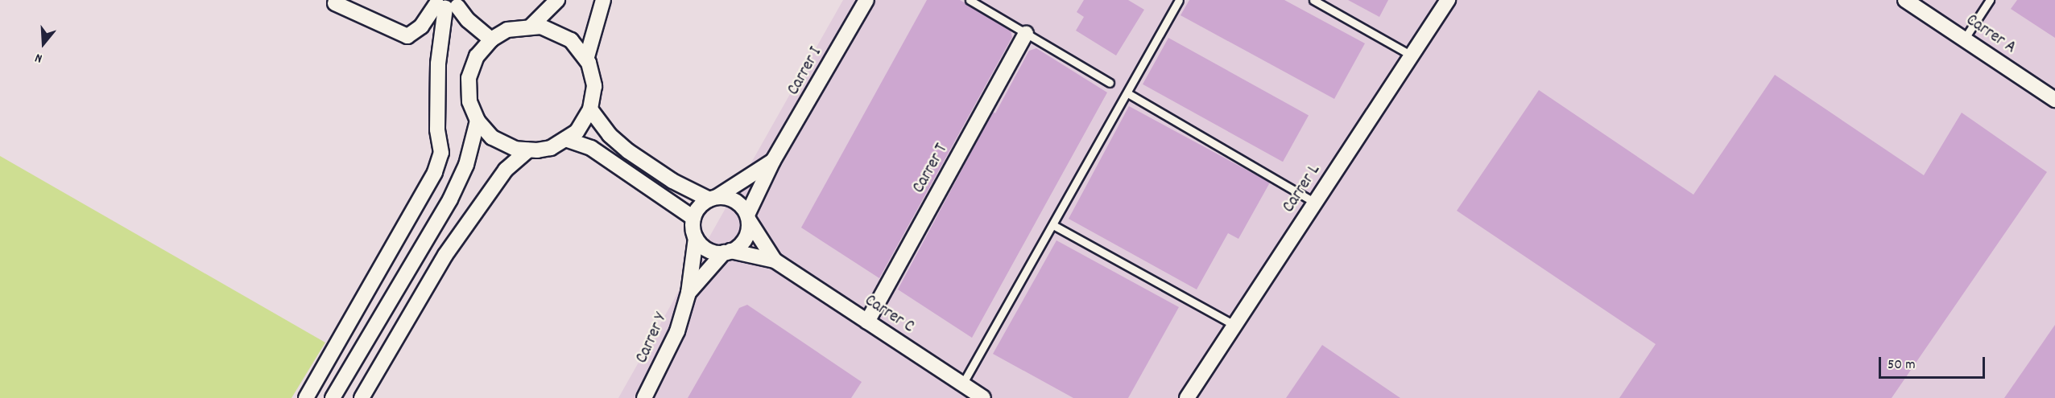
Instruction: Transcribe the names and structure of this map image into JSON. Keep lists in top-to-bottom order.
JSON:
{
  "streets": {
    "street": [
      "Carrer A",
      "Carrer I",
      "Carrer T",
      "Carrer L",
      "Carrer C",
      "Carrer Y"
    ]
  },
  "crossings": [
    ["Carrer I", "Carrer C"],
    ["Carrer I", "Carrer Y"],
    ["Carrer T", "Carrer C"],
    ["Carrer C", "Carrer Y"]
  ],
  "scale_bar": "50 m",
  "north": "bottom"
}
